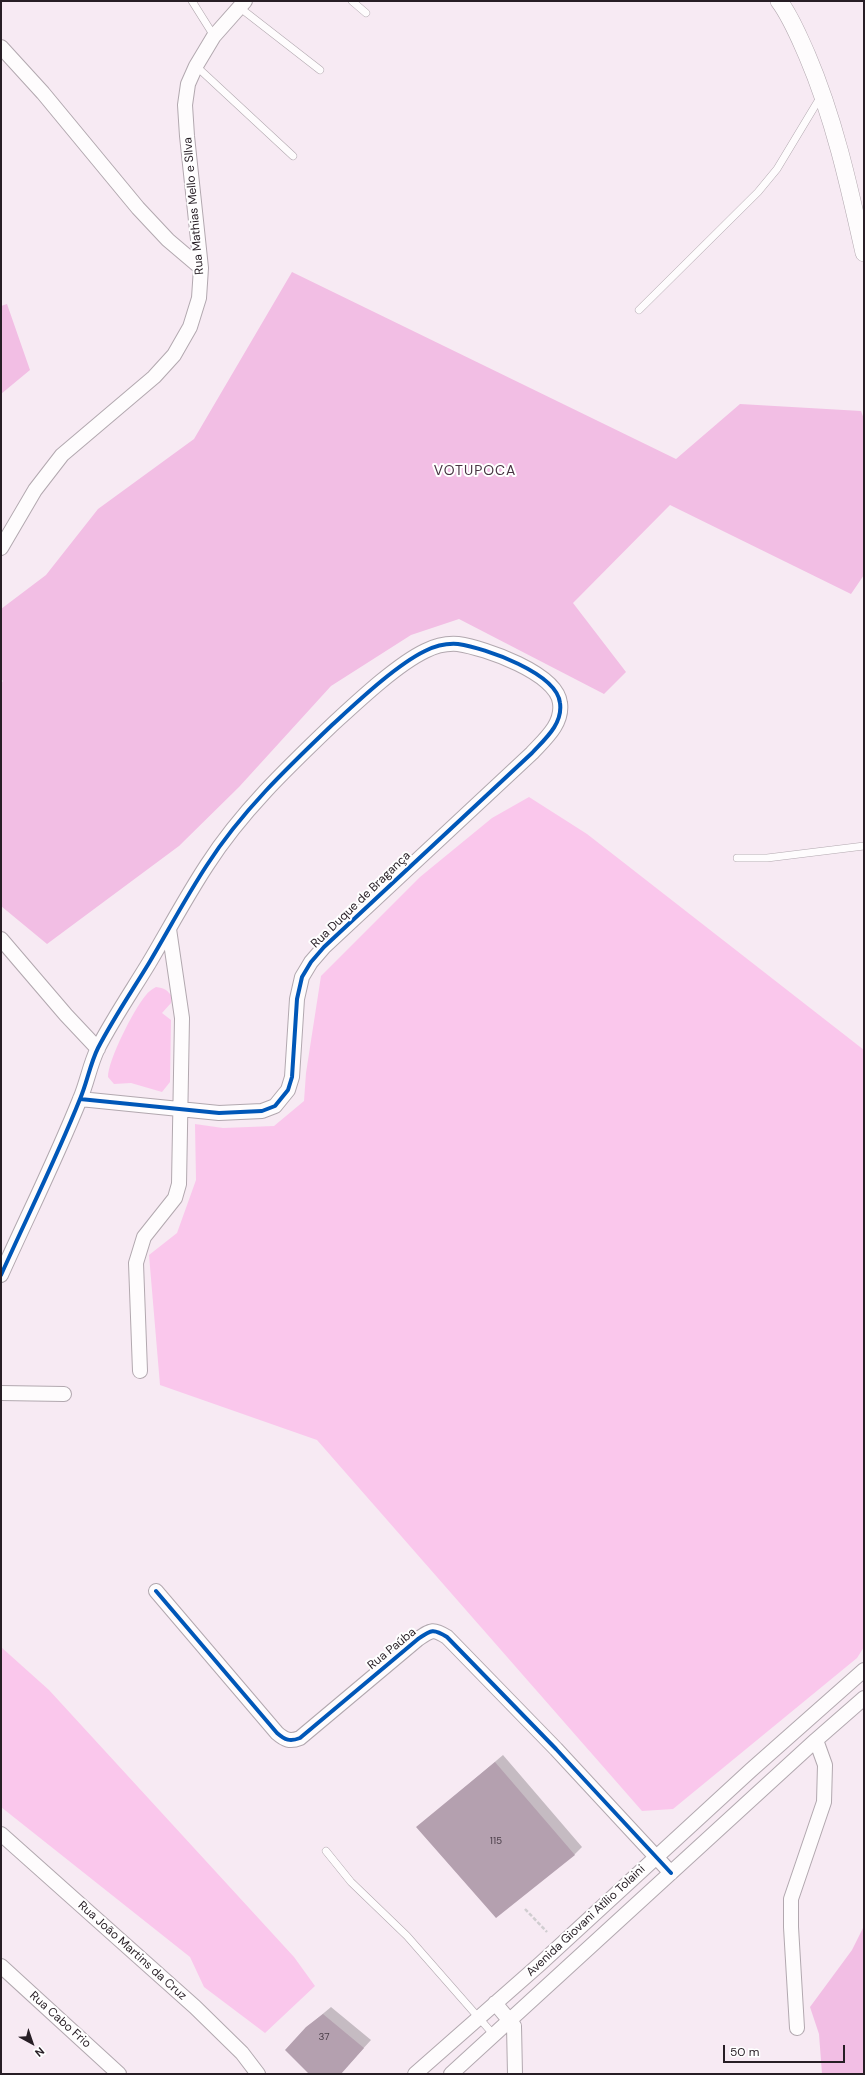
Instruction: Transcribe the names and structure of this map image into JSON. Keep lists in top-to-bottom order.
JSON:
{
  "streets": {
    "street": [
      "Rua Mathias Mello e SIlva",
      "Rua Duque de Bragança",
      "Rua Paúba",
      "Avenida Giovani Atílio Tolaini",
      "Rua João Martins da Cruz",
      "Rua Cabo Frio"
    ]
  },
  "crossings": [
    ["Rua Paúba", "Avenida Giovani Atílio Tolaini"]
  ],
  "districts": ["VOTUPOCA"],
  "house_numbers": ["115", "37"],
  "scale_bar": "50 m",
  "north": "bottom right"
}
